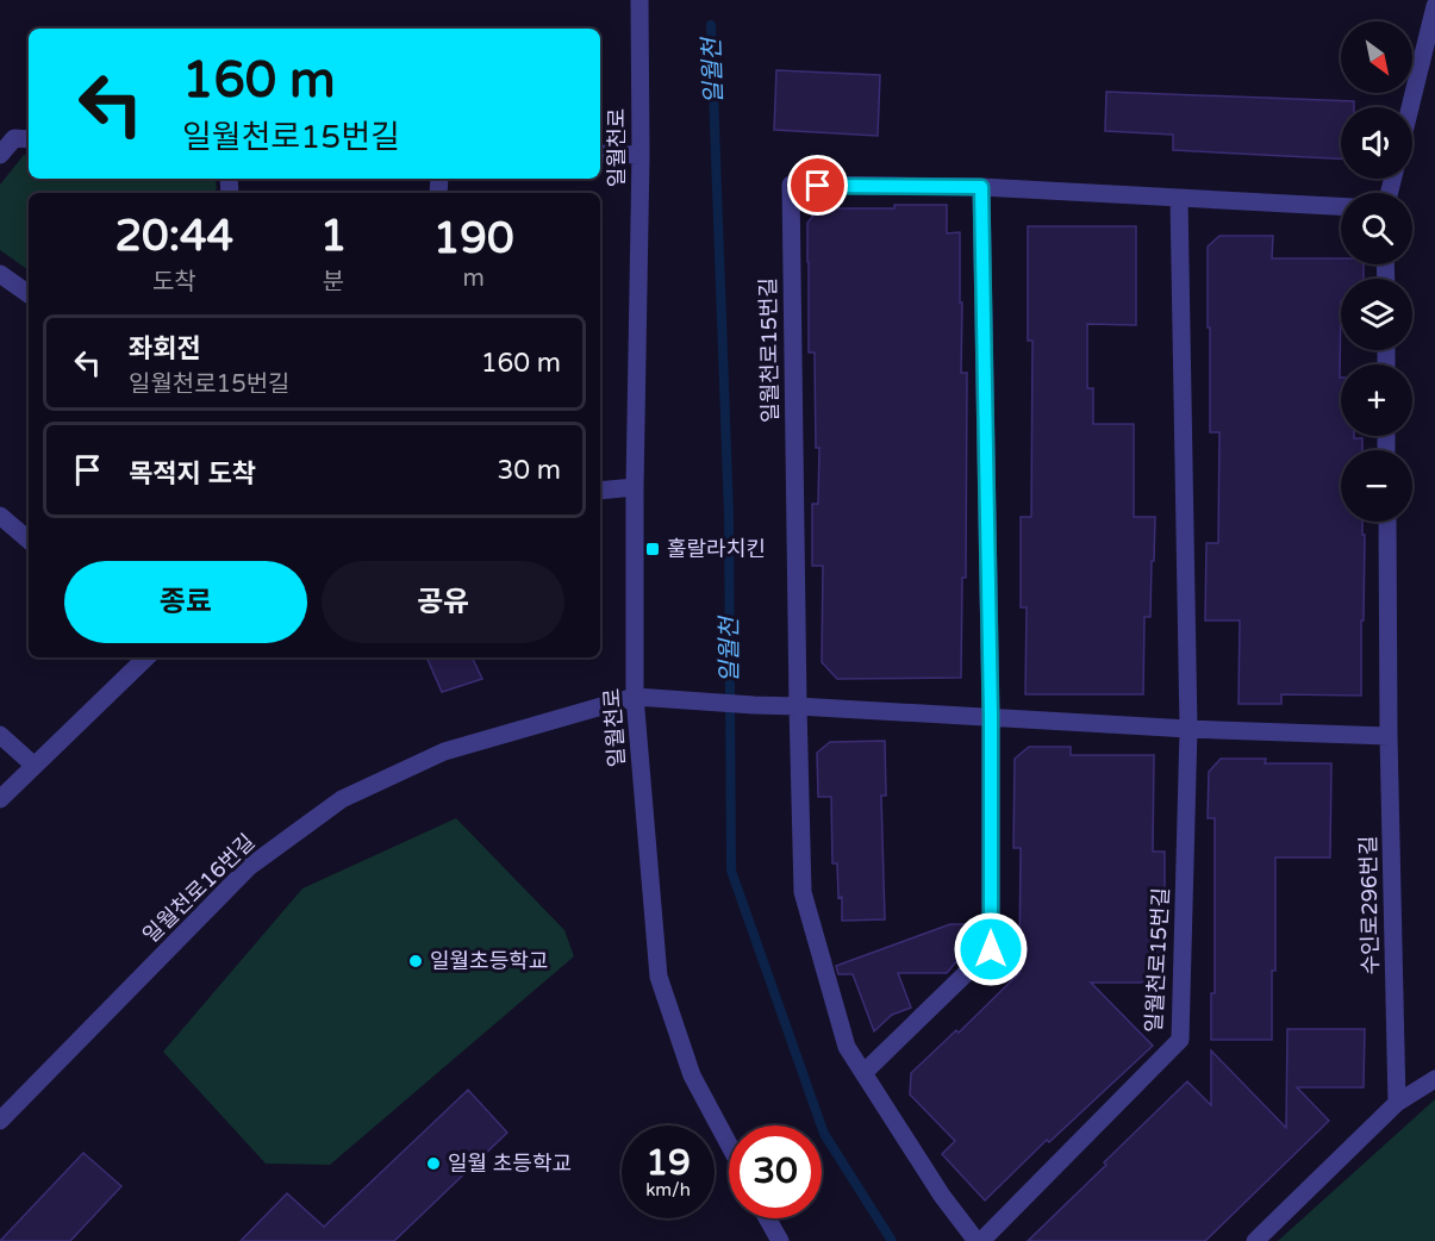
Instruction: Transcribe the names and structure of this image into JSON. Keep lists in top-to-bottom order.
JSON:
{
  "streets": {
    "street": [
      "일월천로",
      "일월천로15번길",
      "일월천로16번길",
      "수인로296번길"
    ]
  },
  "crossings": [
    ["일월천로", "일월천로16번길"]
  ],
  "water": ["일월천"],
  "places": {
    "transit": ["훌랄라치킨"],
    "other": ["일월초등학교", "일월 초등학교"]
  },
  "north": "bottom right",
  "page": {
    "map_buttons": ["+", "−"],
    "turn": ["160 m", "일월천로15번길"],
    "eta": [
      "20:44",
      "도착",
      "1",
      "분",
      "190",
      "m"
    ],
    "list": [
      {
        "name": "좌회전",
        "note": "일월천로15번길",
        "value": "160 m"
      },
      {
        "name": "목적지 도착",
        "value": "30 m"
      }
    ],
    "buttons": ["종료", "공유"],
    "speed": "19 km/h",
    "limit": "30"
  }
}
